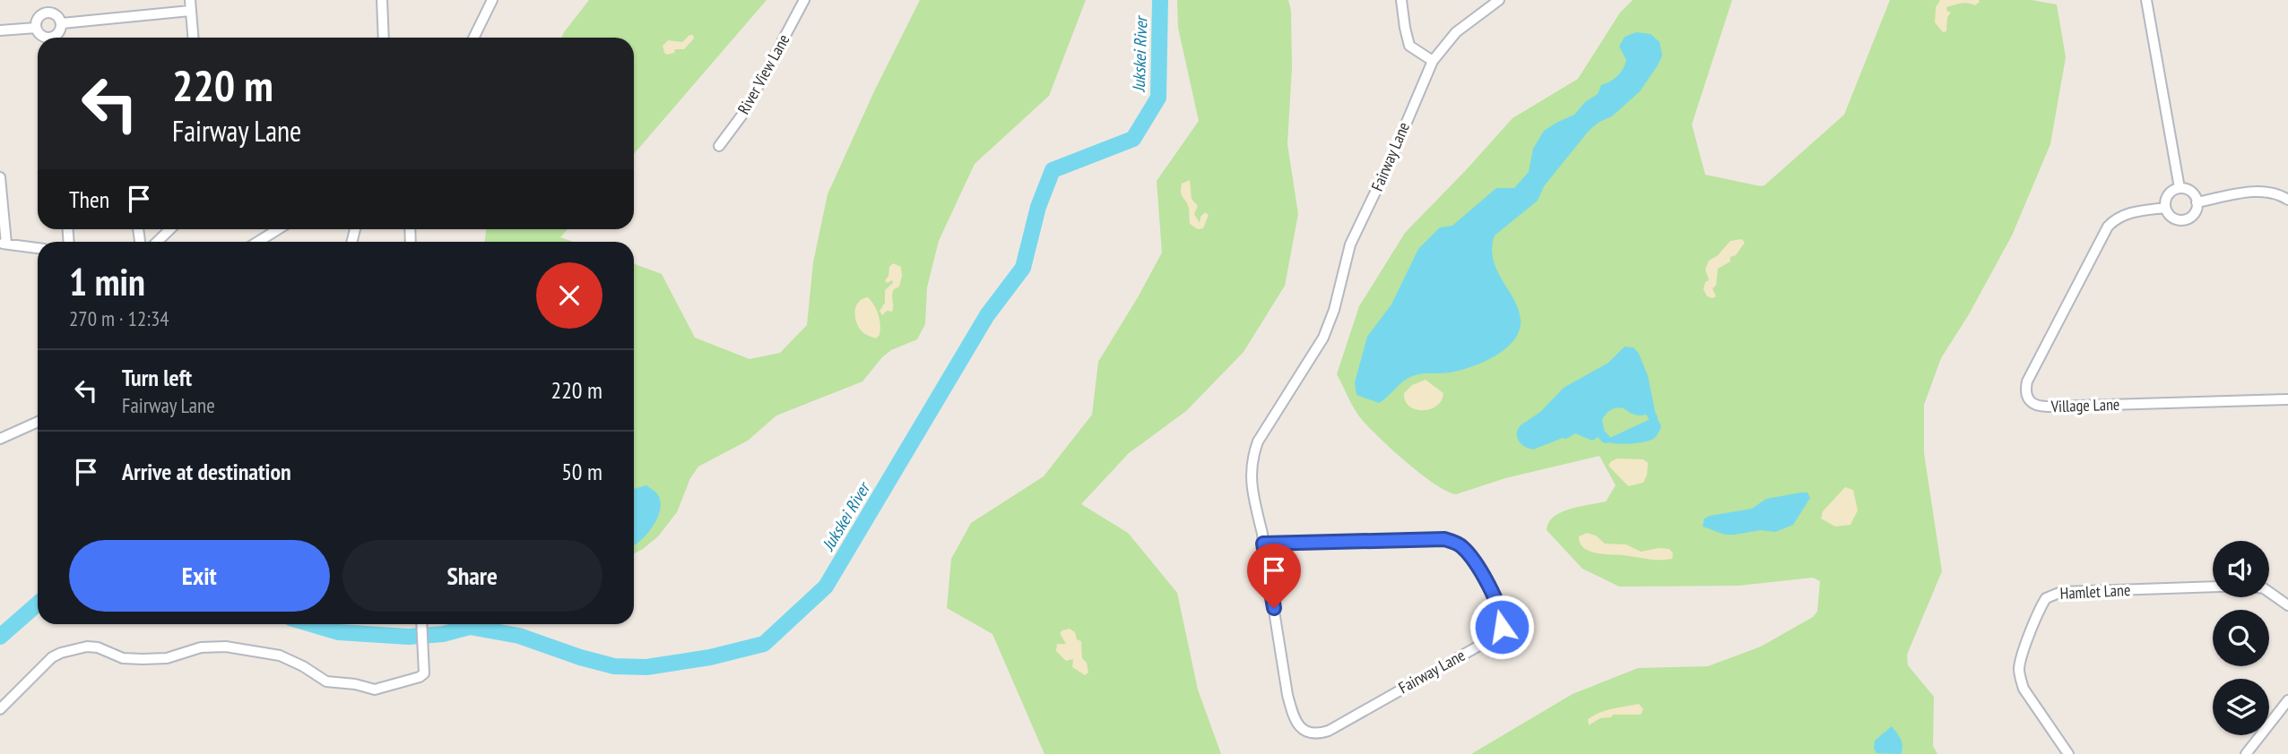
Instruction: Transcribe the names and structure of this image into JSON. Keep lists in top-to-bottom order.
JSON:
{
  "streets": {
    "street": [
      "River View Lane",
      "Fairway Lane",
      "Village Lane",
      "Hamlet Lane"
    ]
  },
  "water": ["Jukskei River"],
  "page": {
    "turn": ["220 m", "Fairway Lane"],
    "then": "Then",
    "heading": ["1 min", "270 m · 12:34"],
    "list": [
      {
        "name": "Turn left",
        "note": "Fairway Lane",
        "value": "220 m"
      },
      {
        "name": "Arrive at destination",
        "value": "50 m"
      }
    ],
    "buttons": ["Exit", "Share"]
  }
}
